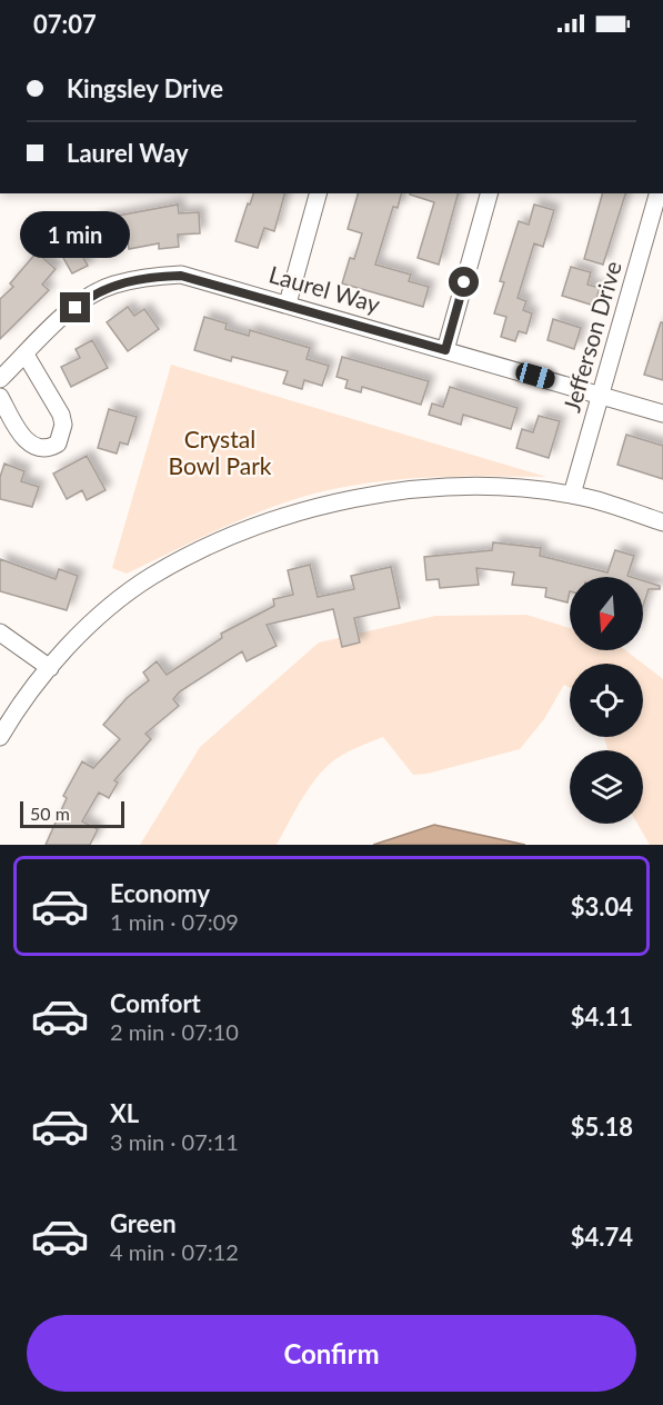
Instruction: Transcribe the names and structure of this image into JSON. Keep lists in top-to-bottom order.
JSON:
{
  "streets": {
    "street": ["Laurel Way", "Jefferson Drive"]
  },
  "crossings": [
    ["Laurel Way", "Jefferson Drive"]
  ],
  "parks": ["Crystal Bowl Park"],
  "scale_bar": "50 m",
  "north": "bottom",
  "page": {
    "status": "07:07",
    "banner": ["Kingsley Drive", "Laurel Way"],
    "bubble": "1 min",
    "scale": "50 m",
    "list": [
      {
        "name": "Economy",
        "note": "1 min · 07:09",
        "value": "$3.04"
      },
      {
        "name": "Comfort",
        "note": "2 min · 07:10",
        "value": "$4.11"
      },
      {
        "name": "XL",
        "note": "3 min · 07:11",
        "value": "$5.18"
      },
      {
        "name": "Green",
        "note": "4 min · 07:12",
        "value": "$4.74"
      }
    ],
    "buttons": "Confirm"
  }
}
